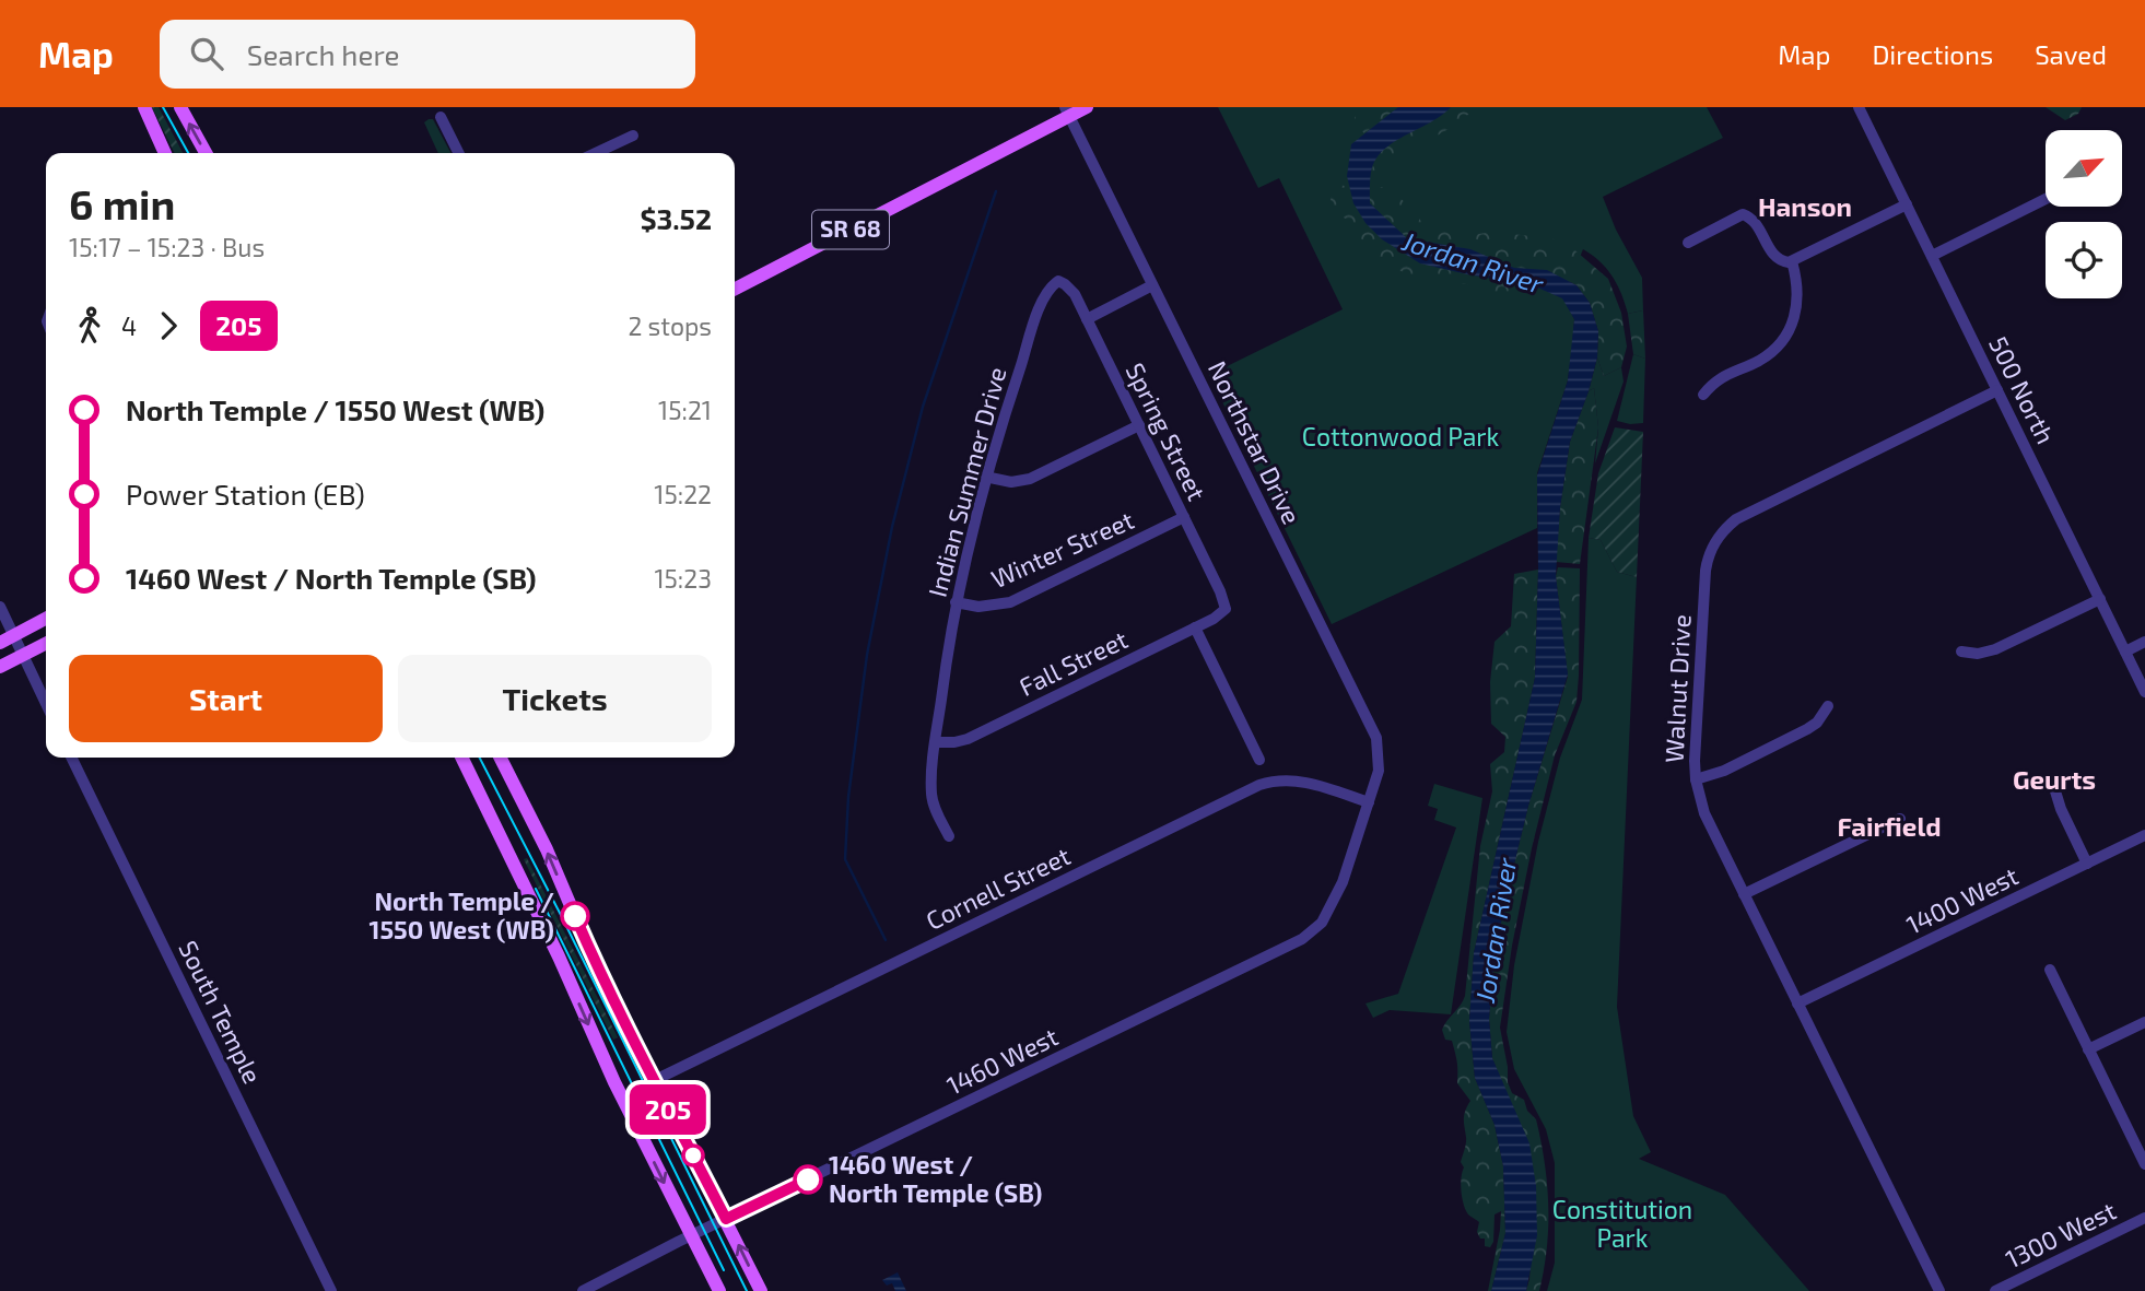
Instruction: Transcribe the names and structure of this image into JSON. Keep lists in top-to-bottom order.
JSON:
{
  "streets": {
    "main road": ["SR 68"],
    "street": [
      "500 North",
      "Spring Street",
      "Northstar Drive",
      "Indian Summer Drive",
      "Winter Street",
      "Fall Street",
      "Walnut Drive",
      "Cornell Street",
      "1400 West",
      "South Temple",
      "1460 West",
      "1300 West"
    ]
  },
  "crossings": [
    ["SR 68", "Northstar Drive"],
    ["500 North", "Walnut Drive"],
    ["Spring Street", "Indian Summer Drive"],
    ["Spring Street", "Winter Street"],
    ["Spring Street", "Fall Street"],
    ["Northstar Drive", "Cornell Street"],
    ["Northstar Drive", "1460 West"],
    ["Indian Summer Drive", "Winter Street"],
    ["Indian Summer Drive", "Fall Street"],
    ["Walnut Drive", "1400 West"],
    ["Cornell Street", "1460 West"]
  ],
  "districts": ["Hanson", "Geurts", "Fairfield"],
  "water": ["Jordan River"],
  "parks": ["Cottonwood Park", "Constitution Park"],
  "places": ["North Temple / 1550 West (WB)", "1460 West / North Temple (SB)"],
  "lines": ["bus line 205"],
  "north": "top right",
  "page": {
    "header": "Map",
    "search": "Search here",
    "nav": ["Map", "Directions", "Saved"],
    "on_map": "205",
    "heading": ["6 min", "15:17 – 15:23 · Bus", "$3.52"],
    "legs": ["4", "205", "2 stops"],
    "list": [
      {
        "name": "North Temple / 1550 West (WB)",
        "value": "15:21"
      },
      {
        "name": "Power Station (EB)",
        "value": "15:22"
      },
      {
        "name": "1460 West / North Temple (SB)",
        "value": "15:23"
      }
    ],
    "buttons": ["Start", "Tickets"]
  }
}
